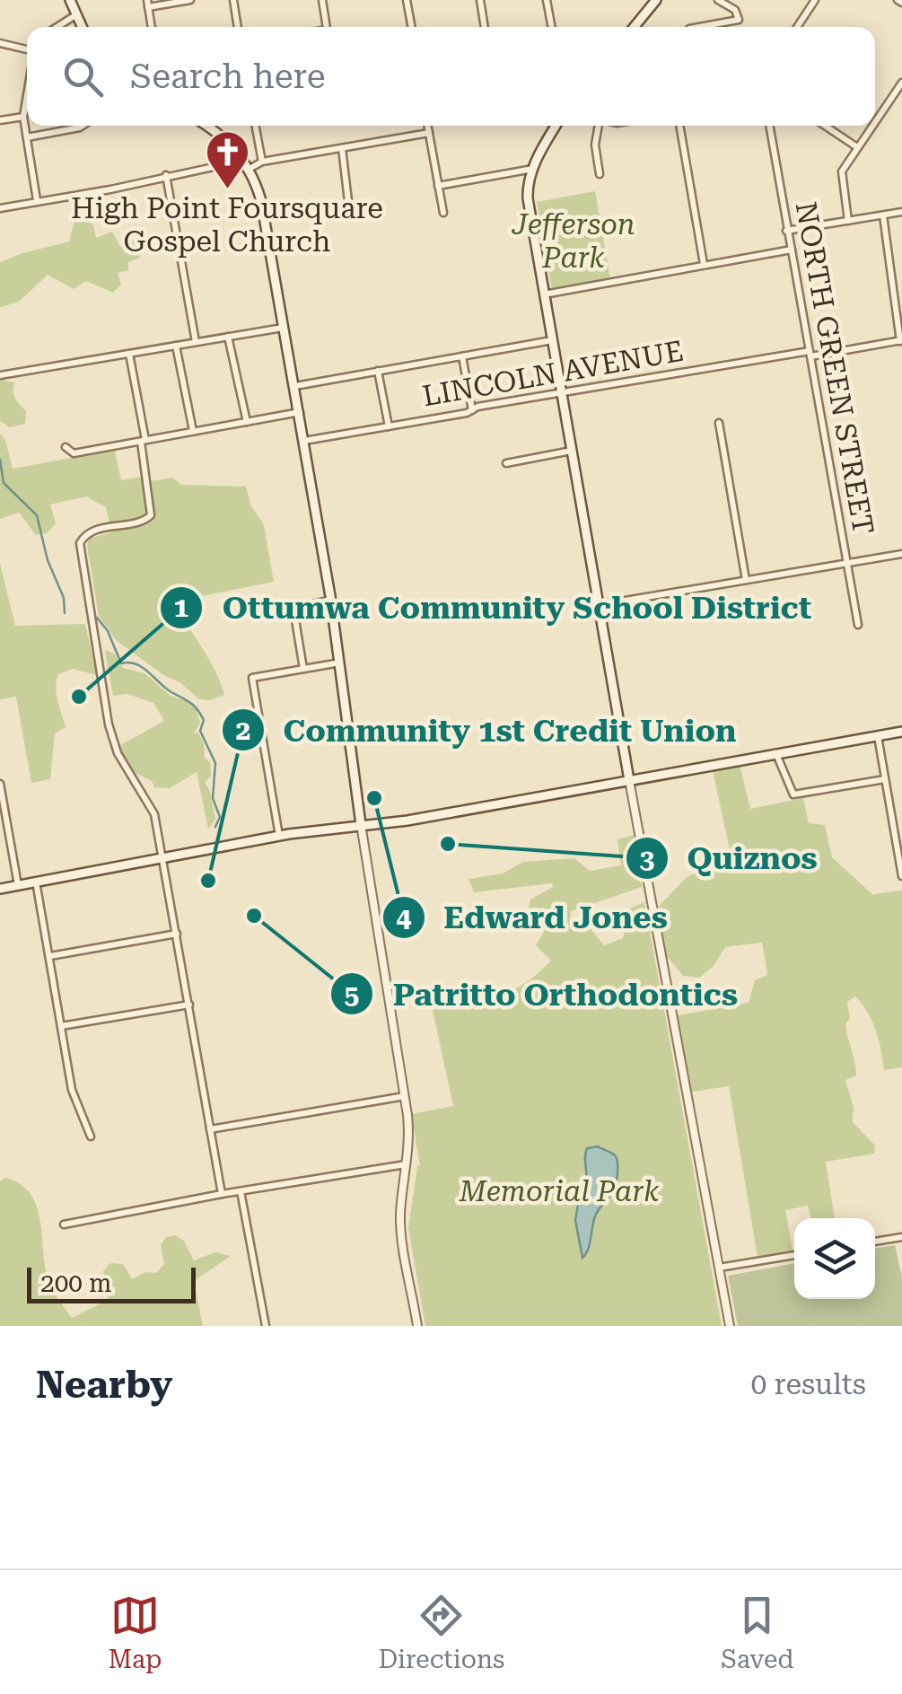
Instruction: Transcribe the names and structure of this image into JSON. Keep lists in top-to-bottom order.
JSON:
{
  "streets": {
    "street": ["NORTH GREEN STREET", "LINCOLN AVENUE"]
  },
  "crossings": [
    ["NORTH GREEN STREET", "LINCOLN AVENUE"]
  ],
  "parks": ["Jefferson Park", "Memorial Park"],
  "places": {
    "church": ["High Point Foursquare Gospel Church"],
    "other": [
      "Ottumwa Community School District",
      "Edward Jones",
      "Quiznos",
      "Community 1st Credit Union",
      "Patritto Orthodontics"
    ]
  },
  "scale_bar": "200 m",
  "page": {
    "search": "Search here",
    "scale": "200 m",
    "heading": ["Nearby", "0 results"],
    "nav": ["Map", "Directions", "Saved"]
  }
}
